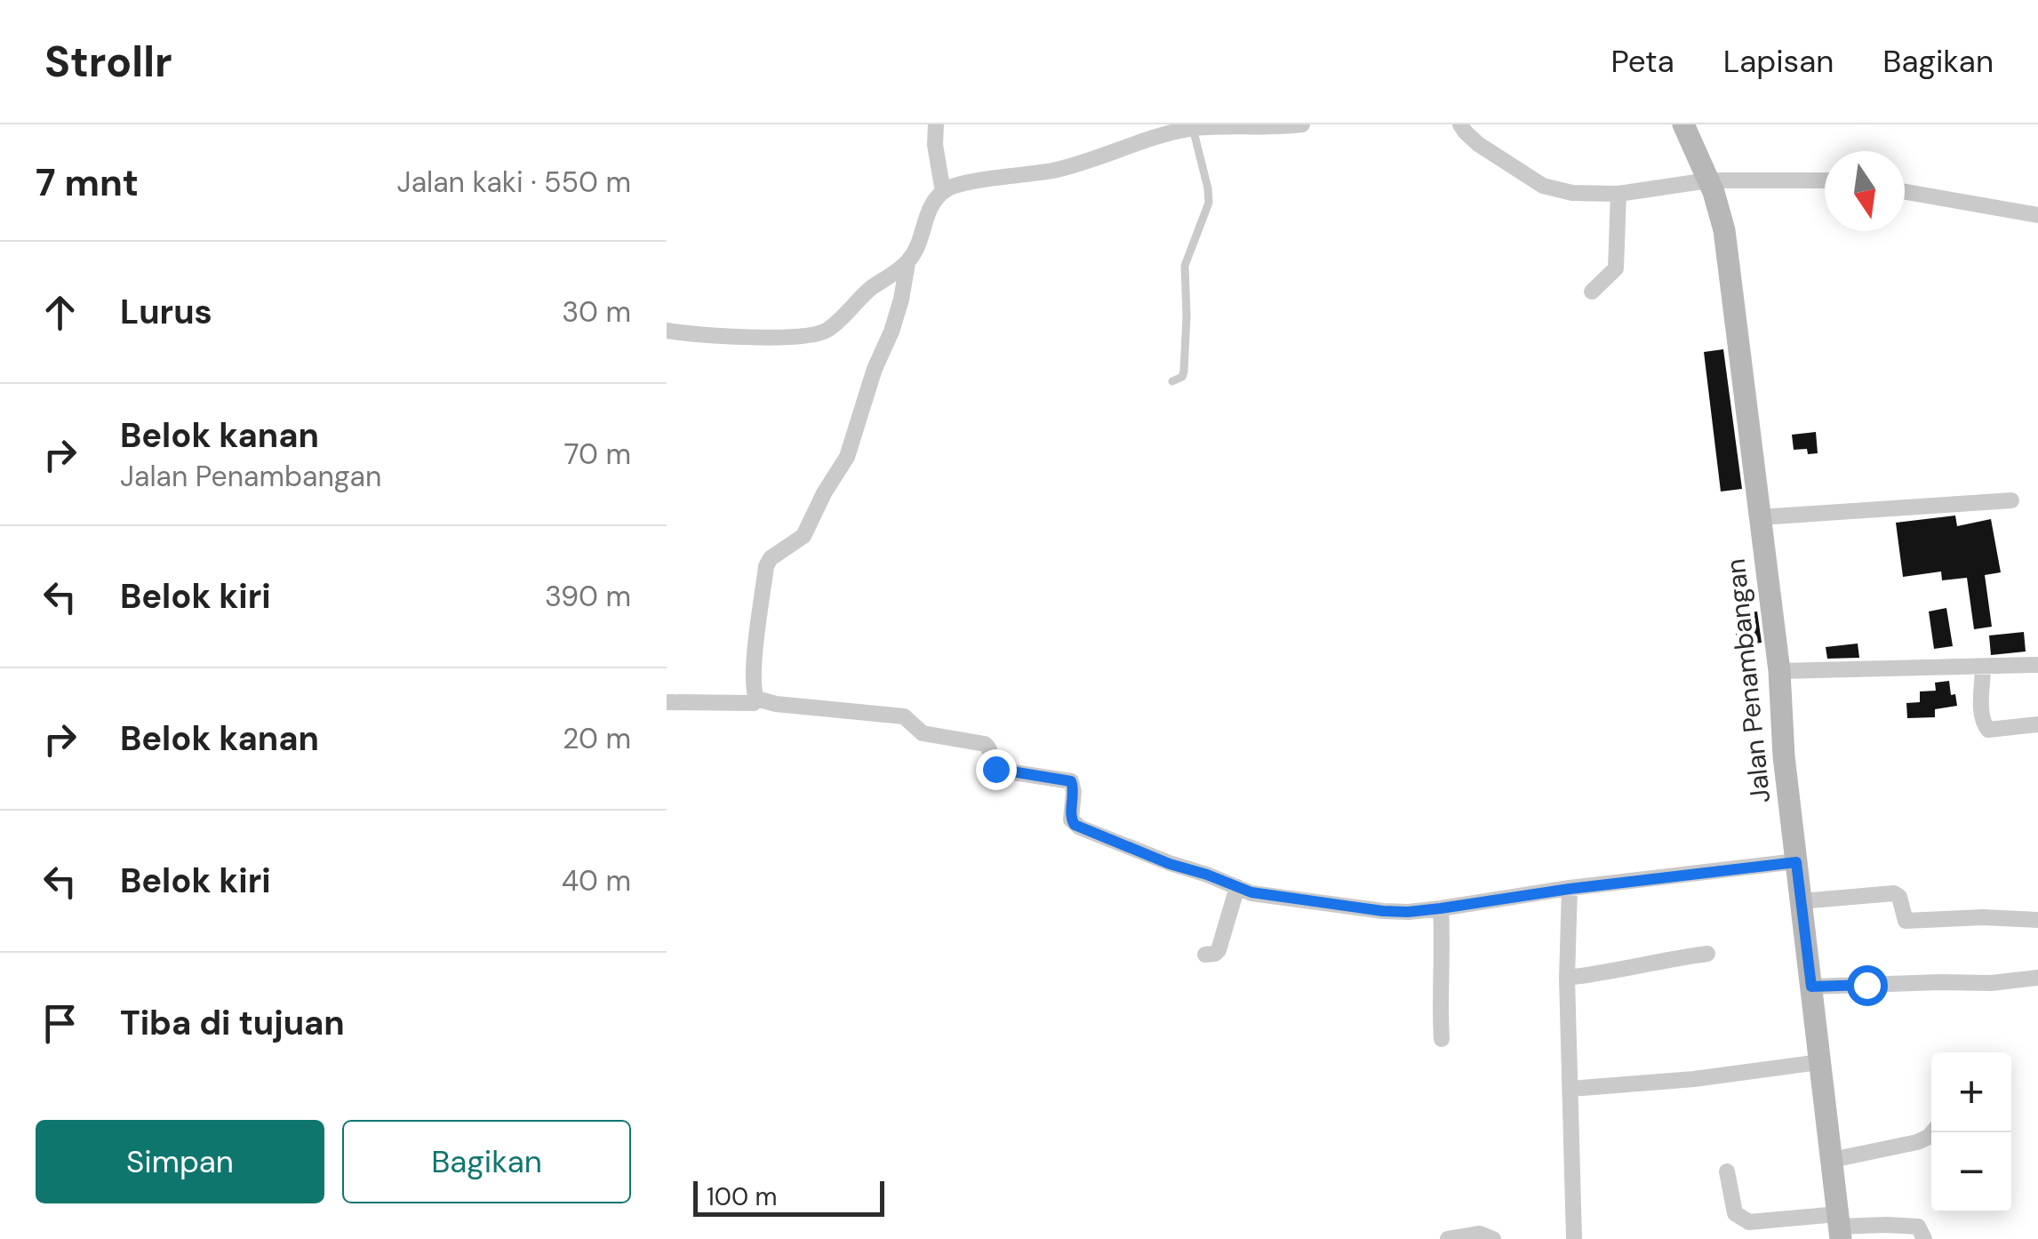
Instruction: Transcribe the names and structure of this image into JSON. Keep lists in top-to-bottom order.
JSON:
{
  "streets": {
    "street": ["Jalan Penambangan"]
  },
  "scale_bar": "100 m",
  "north": "bottom",
  "page": {
    "header": "Strollr",
    "nav": ["Peta", "Lapisan", "Bagikan"],
    "heading": ["7 mnt", "Jalan kaki · 550 m"],
    "list": [
      ["Lurus", "30 m"],
      ["Belok kanan", "Jalan Penambangan", "70 m"],
      ["Belok kiri", "390 m"],
      ["Belok kanan", "20 m"],
      ["Belok kiri", "40 m"],
      "Tiba di tujuan"
    ],
    "map_buttons": ["+", "−"],
    "buttons": ["Simpan", "Bagikan"],
    "scale": "100 m"
  }
}
